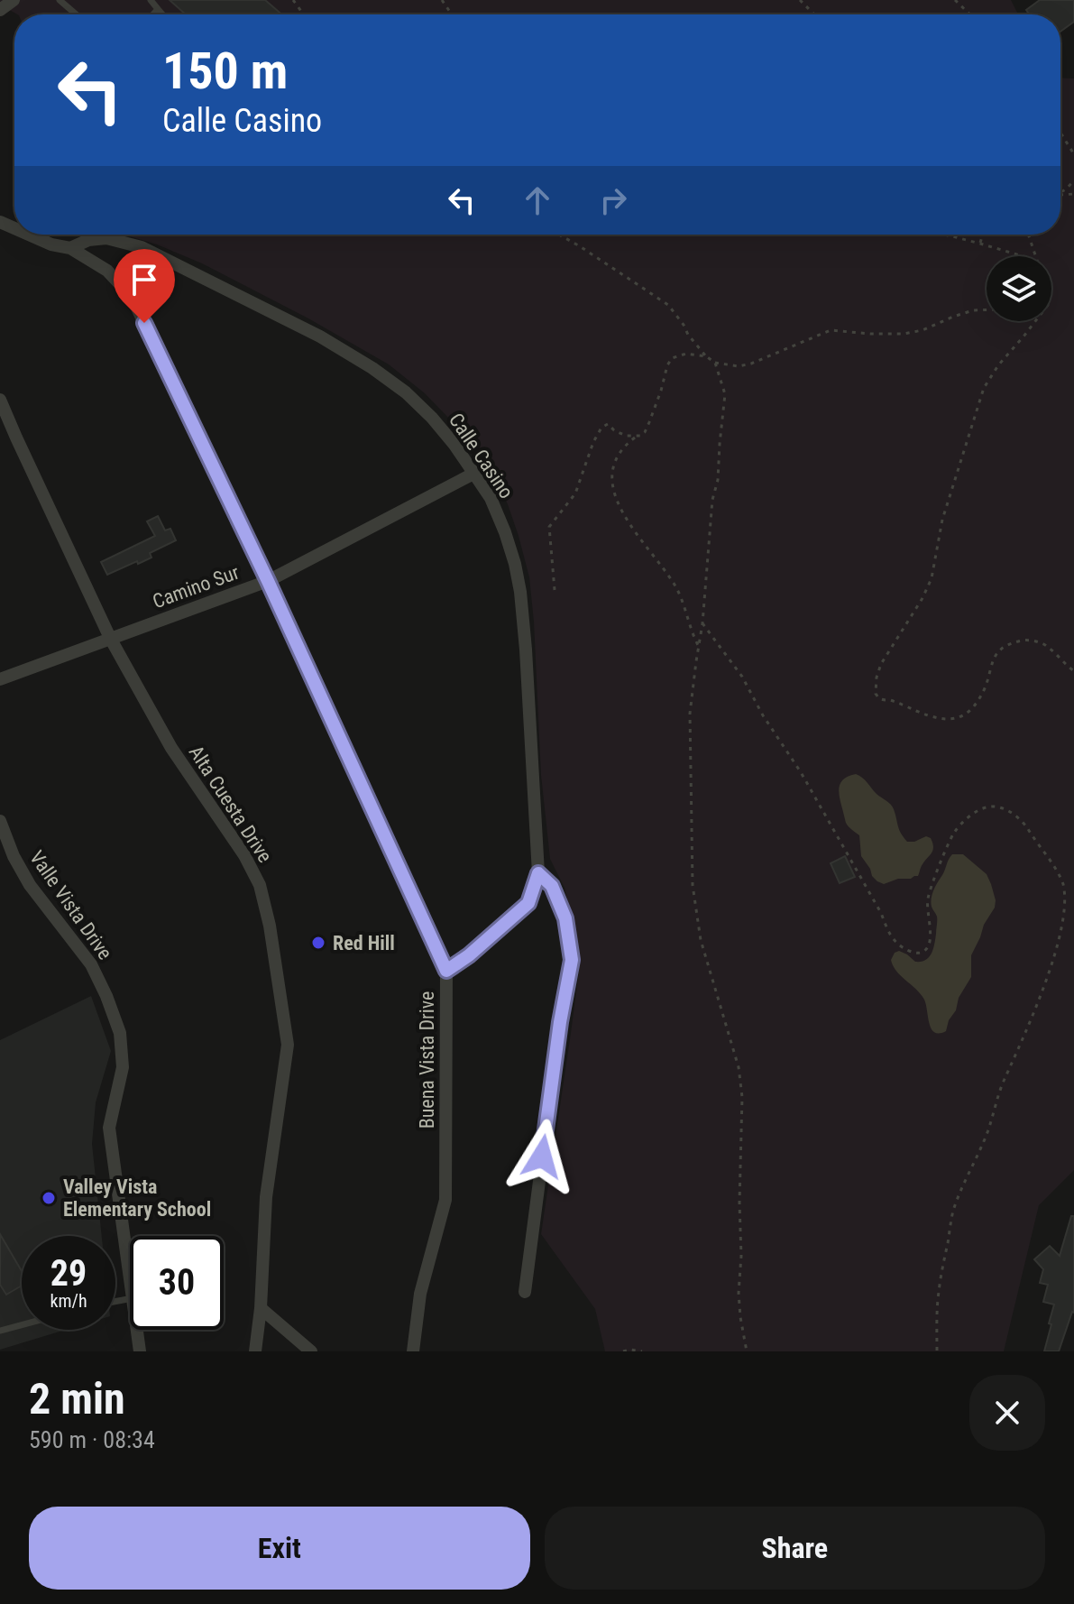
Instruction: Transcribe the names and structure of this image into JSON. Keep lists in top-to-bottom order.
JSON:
{
  "streets": {
    "street": [
      "Calle Casino",
      "Camino Sur",
      "Alta Cuesta Drive",
      "Valle Vista Drive",
      "Buena Vista Drive"
    ]
  },
  "crossings": [
    ["Calle Casino", "Camino Sur"],
    ["Calle Casino", "Buena Vista Drive"],
    ["Camino Sur", "Alta Cuesta Drive"],
    ["Camino Sur", "Buena Vista Drive"]
  ],
  "places": ["Red Hill", "Valley Vista Elementary School"],
  "page": {
    "turn": ["150 m", "Calle Casino"],
    "speed": "29 km/h",
    "limit": "30",
    "heading": ["2 min", "590 m · 08:34"],
    "buttons": ["Exit", "Share"]
  }
}
